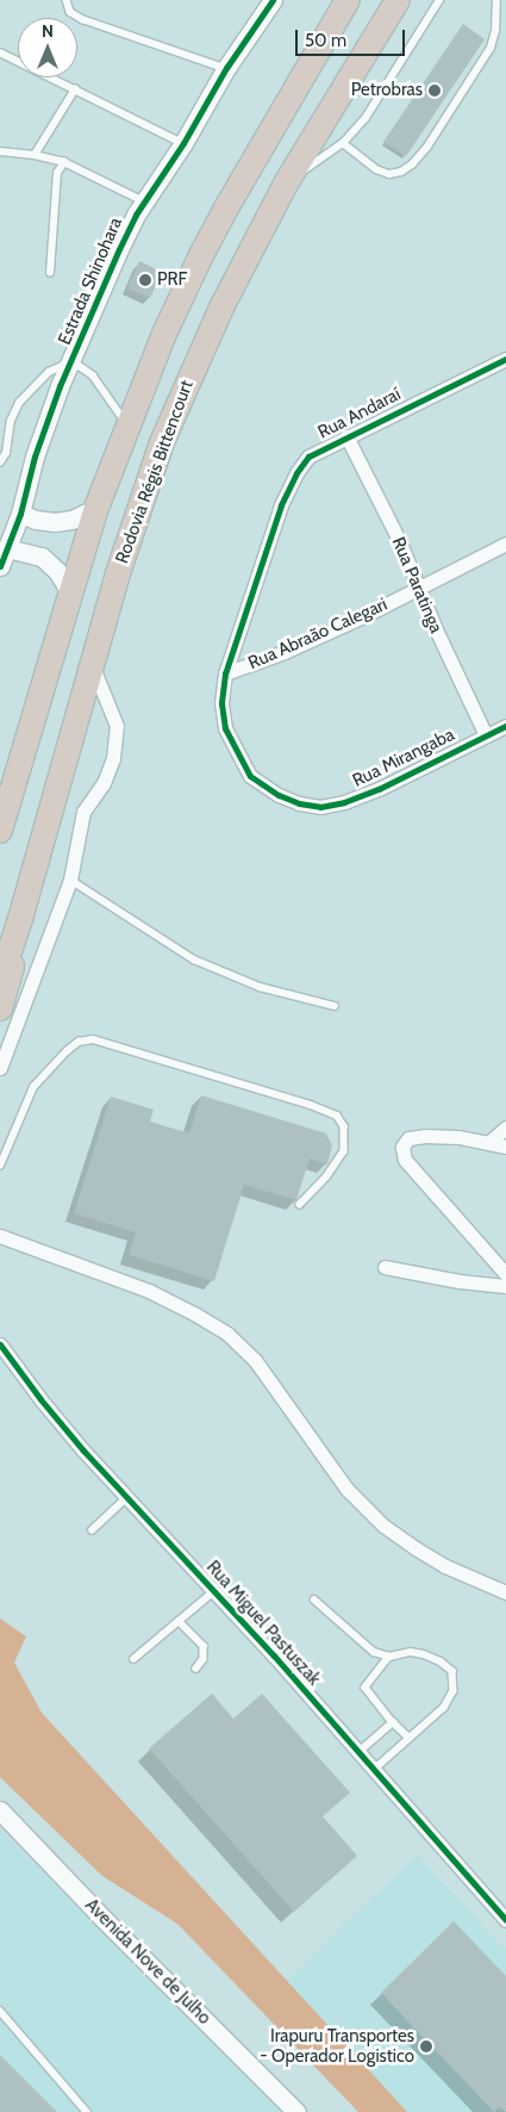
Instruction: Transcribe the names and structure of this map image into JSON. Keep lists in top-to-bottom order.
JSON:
{
  "streets": {
    "highway": ["Rodovia Régis Bittencourt"],
    "street": [
      "Estrada Shinohara",
      "Rua Andaraí",
      "Rua Paratinga",
      "Rua Abraão Calegari",
      "Rua Mirangaba",
      "Rua Miguel Pastuszak",
      "Avenida Nove de Julho"
    ]
  },
  "crossings": [
    ["Rua Andaraí", "Rua Paratinga"],
    ["Rua Andaraí", "Rua Abraão Calegari"],
    ["Rua Andaraí", "Rua Mirangaba"],
    ["Rua Paratinga", "Rua Abraão Calegari"],
    ["Rua Paratinga", "Rua Mirangaba"],
    ["Rua Abraão Calegari", "Rua Mirangaba"]
  ],
  "places": ["Petrobras", "PRF", "Irapuru Transportes - Operador Logistico"],
  "scale_bar": "50 m",
  "north": "top"
}
